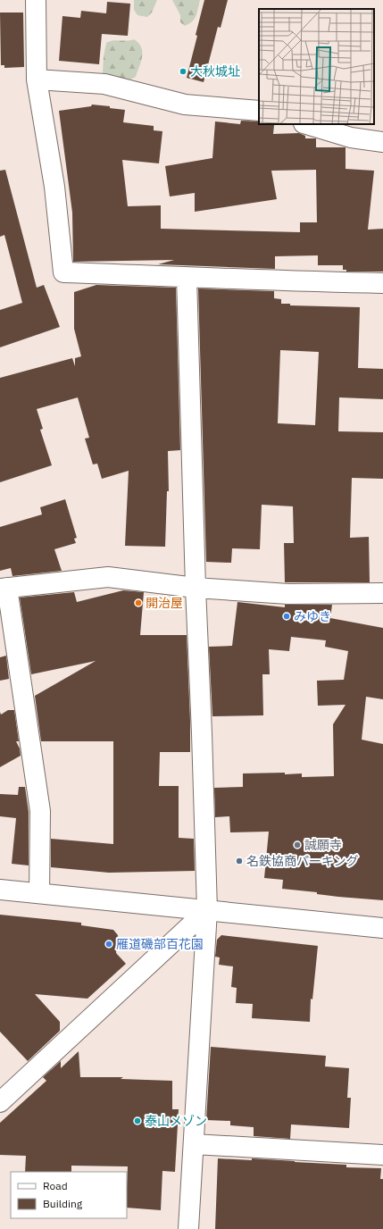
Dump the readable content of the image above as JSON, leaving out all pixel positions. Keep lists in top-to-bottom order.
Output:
{
  "places": [
    "大秋城址",
    "開治屋",
    "みゆき",
    "誠願寺",
    "名鉄協商パーキング",
    "雁道磯部百花園",
    "泰山メゾン"
  ],
  "legend": ["Road", "Building"]
}
